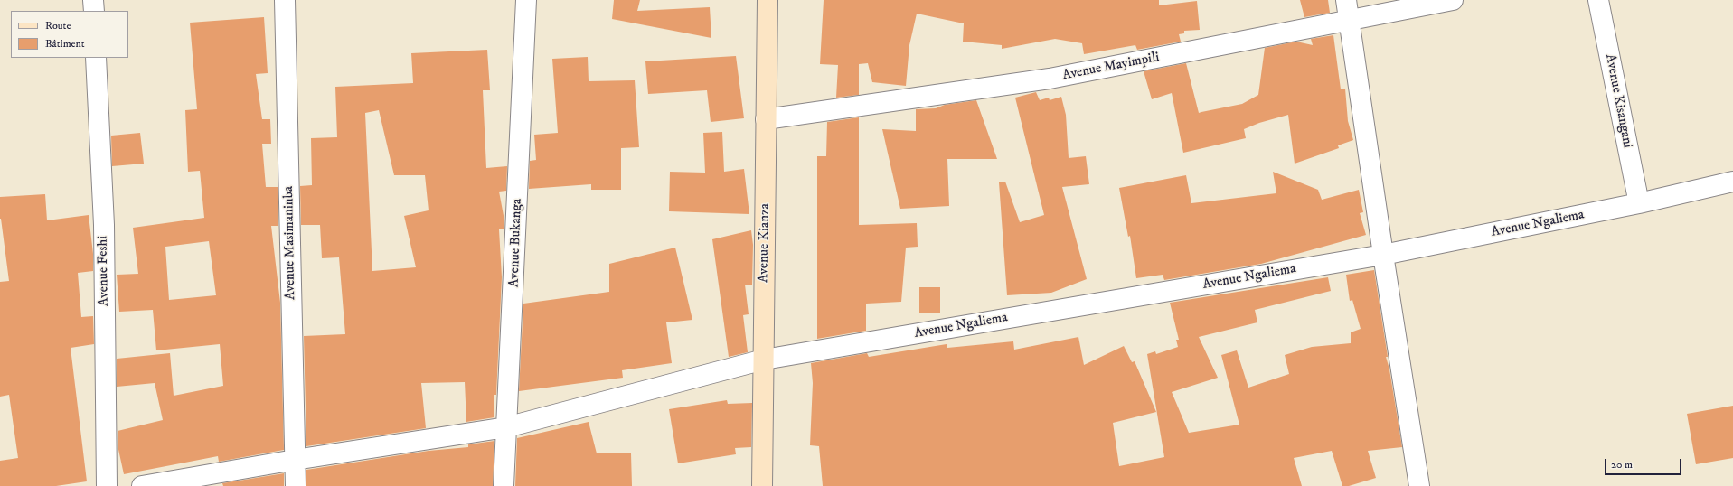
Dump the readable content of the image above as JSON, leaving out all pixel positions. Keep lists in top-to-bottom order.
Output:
{
  "streets": {
    "street": [
      "Avenue Mayimpili",
      "Avenue Kisangani",
      "Avenue Ngaliema",
      "Avenue Masimaninba",
      "Avenue Bukanga",
      "Avenue Kianza",
      "Avenue Feshi"
    ]
  },
  "crossings": [
    ["Avenue Mayimpili", "Avenue Kianza"],
    ["Avenue Kisangani", "Avenue Ngaliema"],
    ["Avenue Ngaliema", "Avenue Masimaninba"],
    ["Avenue Ngaliema", "Avenue Bukanga"],
    ["Avenue Ngaliema", "Avenue Kianza"]
  ],
  "legend": ["Route", "Bâtiment"],
  "scale_bar": "20 m"
}
